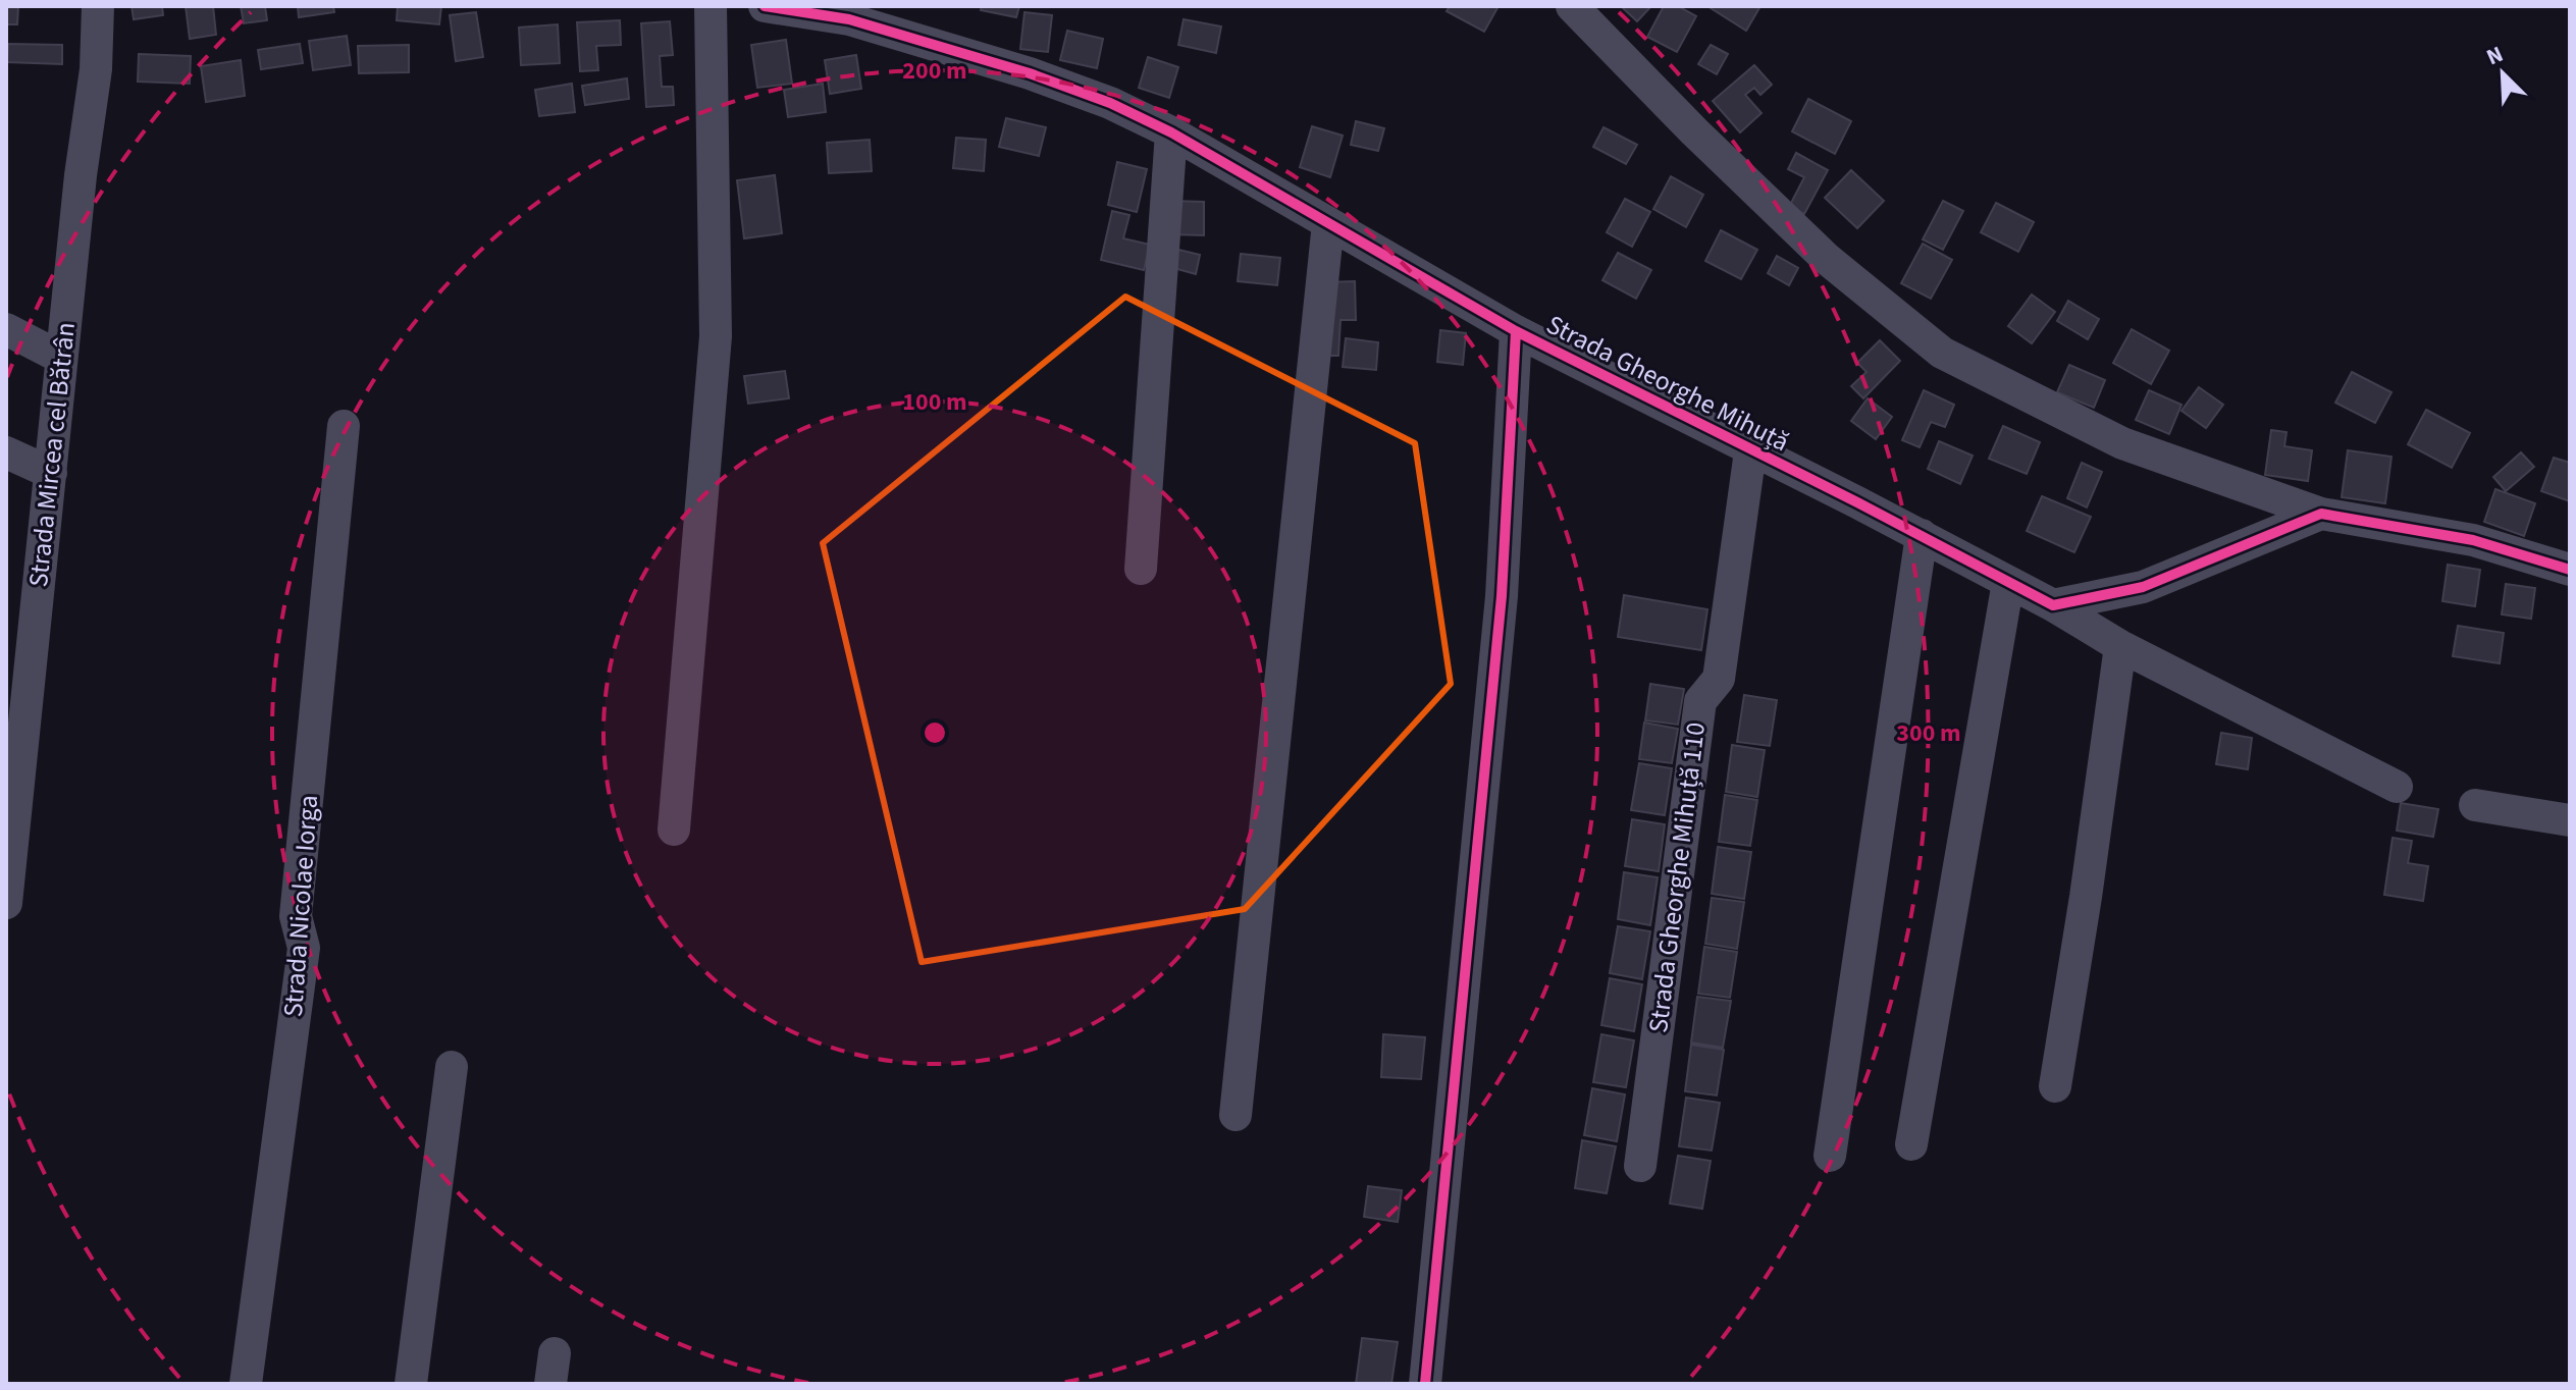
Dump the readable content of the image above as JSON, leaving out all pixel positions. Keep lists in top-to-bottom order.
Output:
{
  "streets": {
    "street": [
      "Strada Gheorghe Mihuță",
      "Strada Mircea cel Bătrân",
      "Strada Gheorghe Mihuță 110",
      "Strada Nicolae Iorga"
    ]
  },
  "crossings": [
    ["Strada Gheorghe Mihuță", "Strada Gheorghe Mihuță 110"]
  ],
  "north": "top left",
  "rings": ["200 m", "100 m", "300 m"]
}
